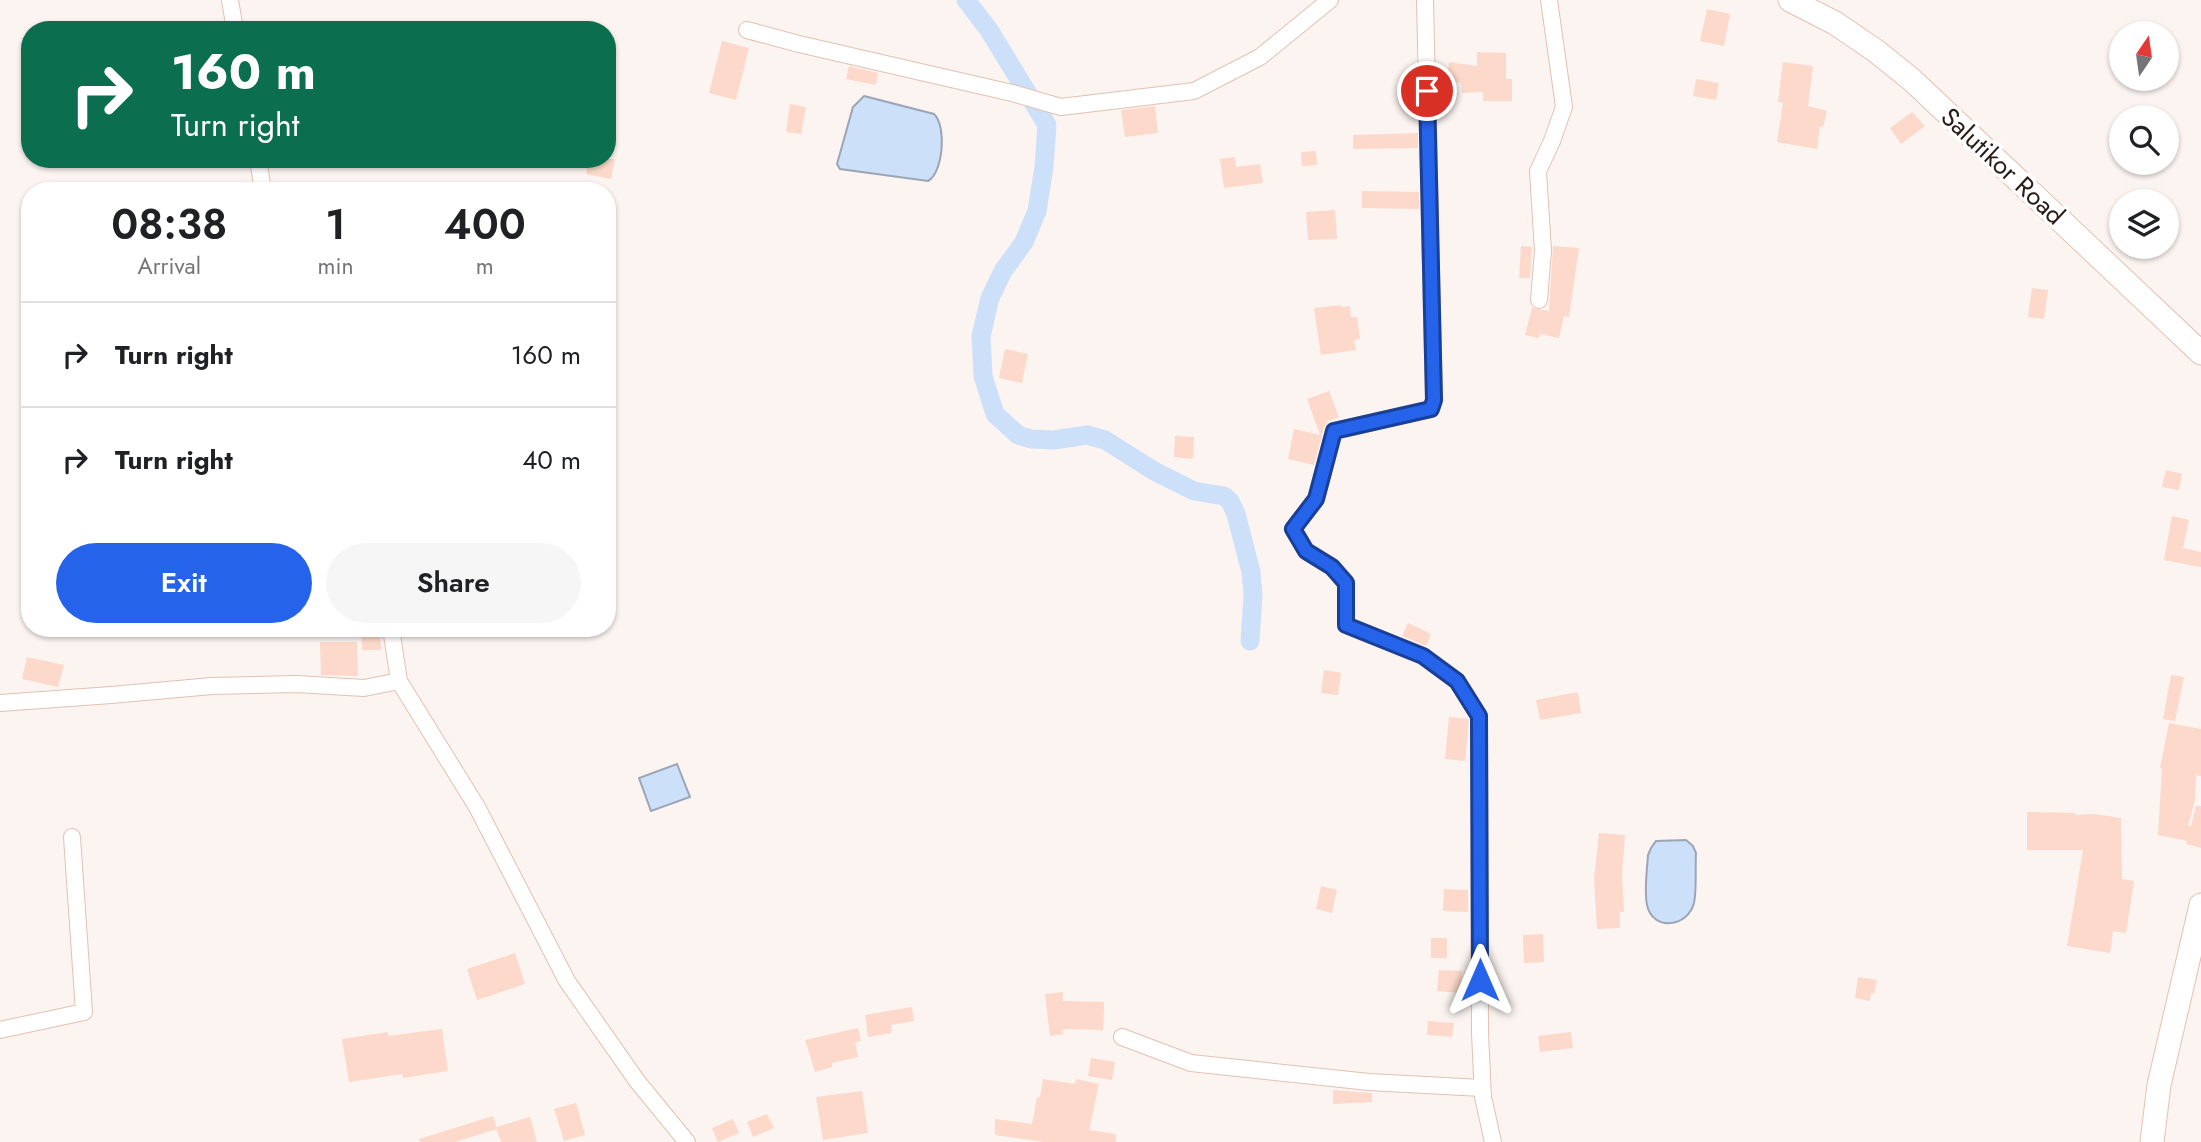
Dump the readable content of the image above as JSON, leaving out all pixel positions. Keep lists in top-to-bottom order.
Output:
{
  "streets": {
    "main road": ["Salutikor Road"]
  },
  "north": "top",
  "page": {
    "turn": ["160 m", "Turn right"],
    "eta": [
      "08:38",
      "Arrival",
      "1",
      "min",
      "400",
      "m"
    ],
    "list": [
      {
        "name": "Turn right",
        "value": "160 m"
      },
      {
        "name": "Turn right",
        "value": "40 m"
      }
    ],
    "buttons": ["Exit", "Share"]
  }
}
